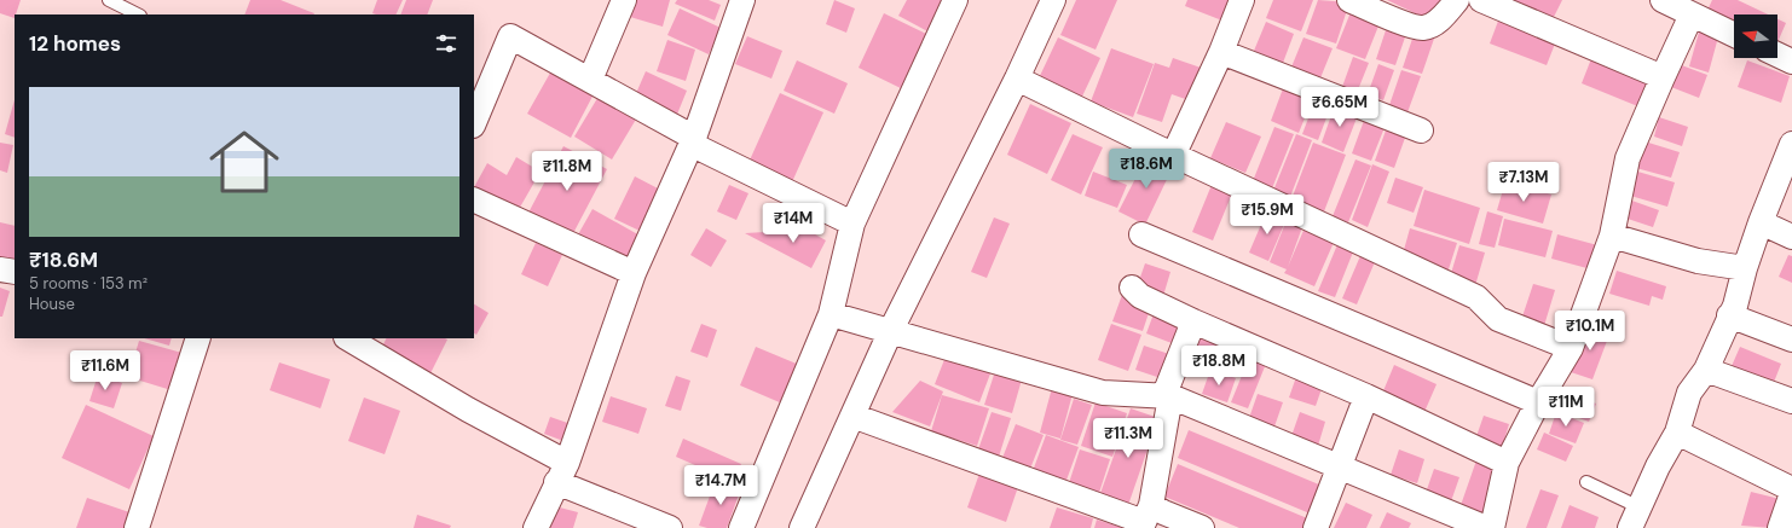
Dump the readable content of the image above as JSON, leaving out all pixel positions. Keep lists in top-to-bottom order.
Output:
{
  "north": "left",
  "page": {
    "heading": "12 homes",
    "list": [
      {
        "name": "₹18.6M",
        "note": "5 rooms · 153 m² · House"
      }
    ],
    "price": [
      "₹6.65M",
      "₹18.6M",
      "₹11.8M",
      "₹7.13M",
      "₹15.9M",
      "₹14M",
      "₹10.1M",
      "₹18.8M",
      "₹11.6M",
      "₹11M",
      "₹11.3M",
      "₹14.7M"
    ]
  }
}
